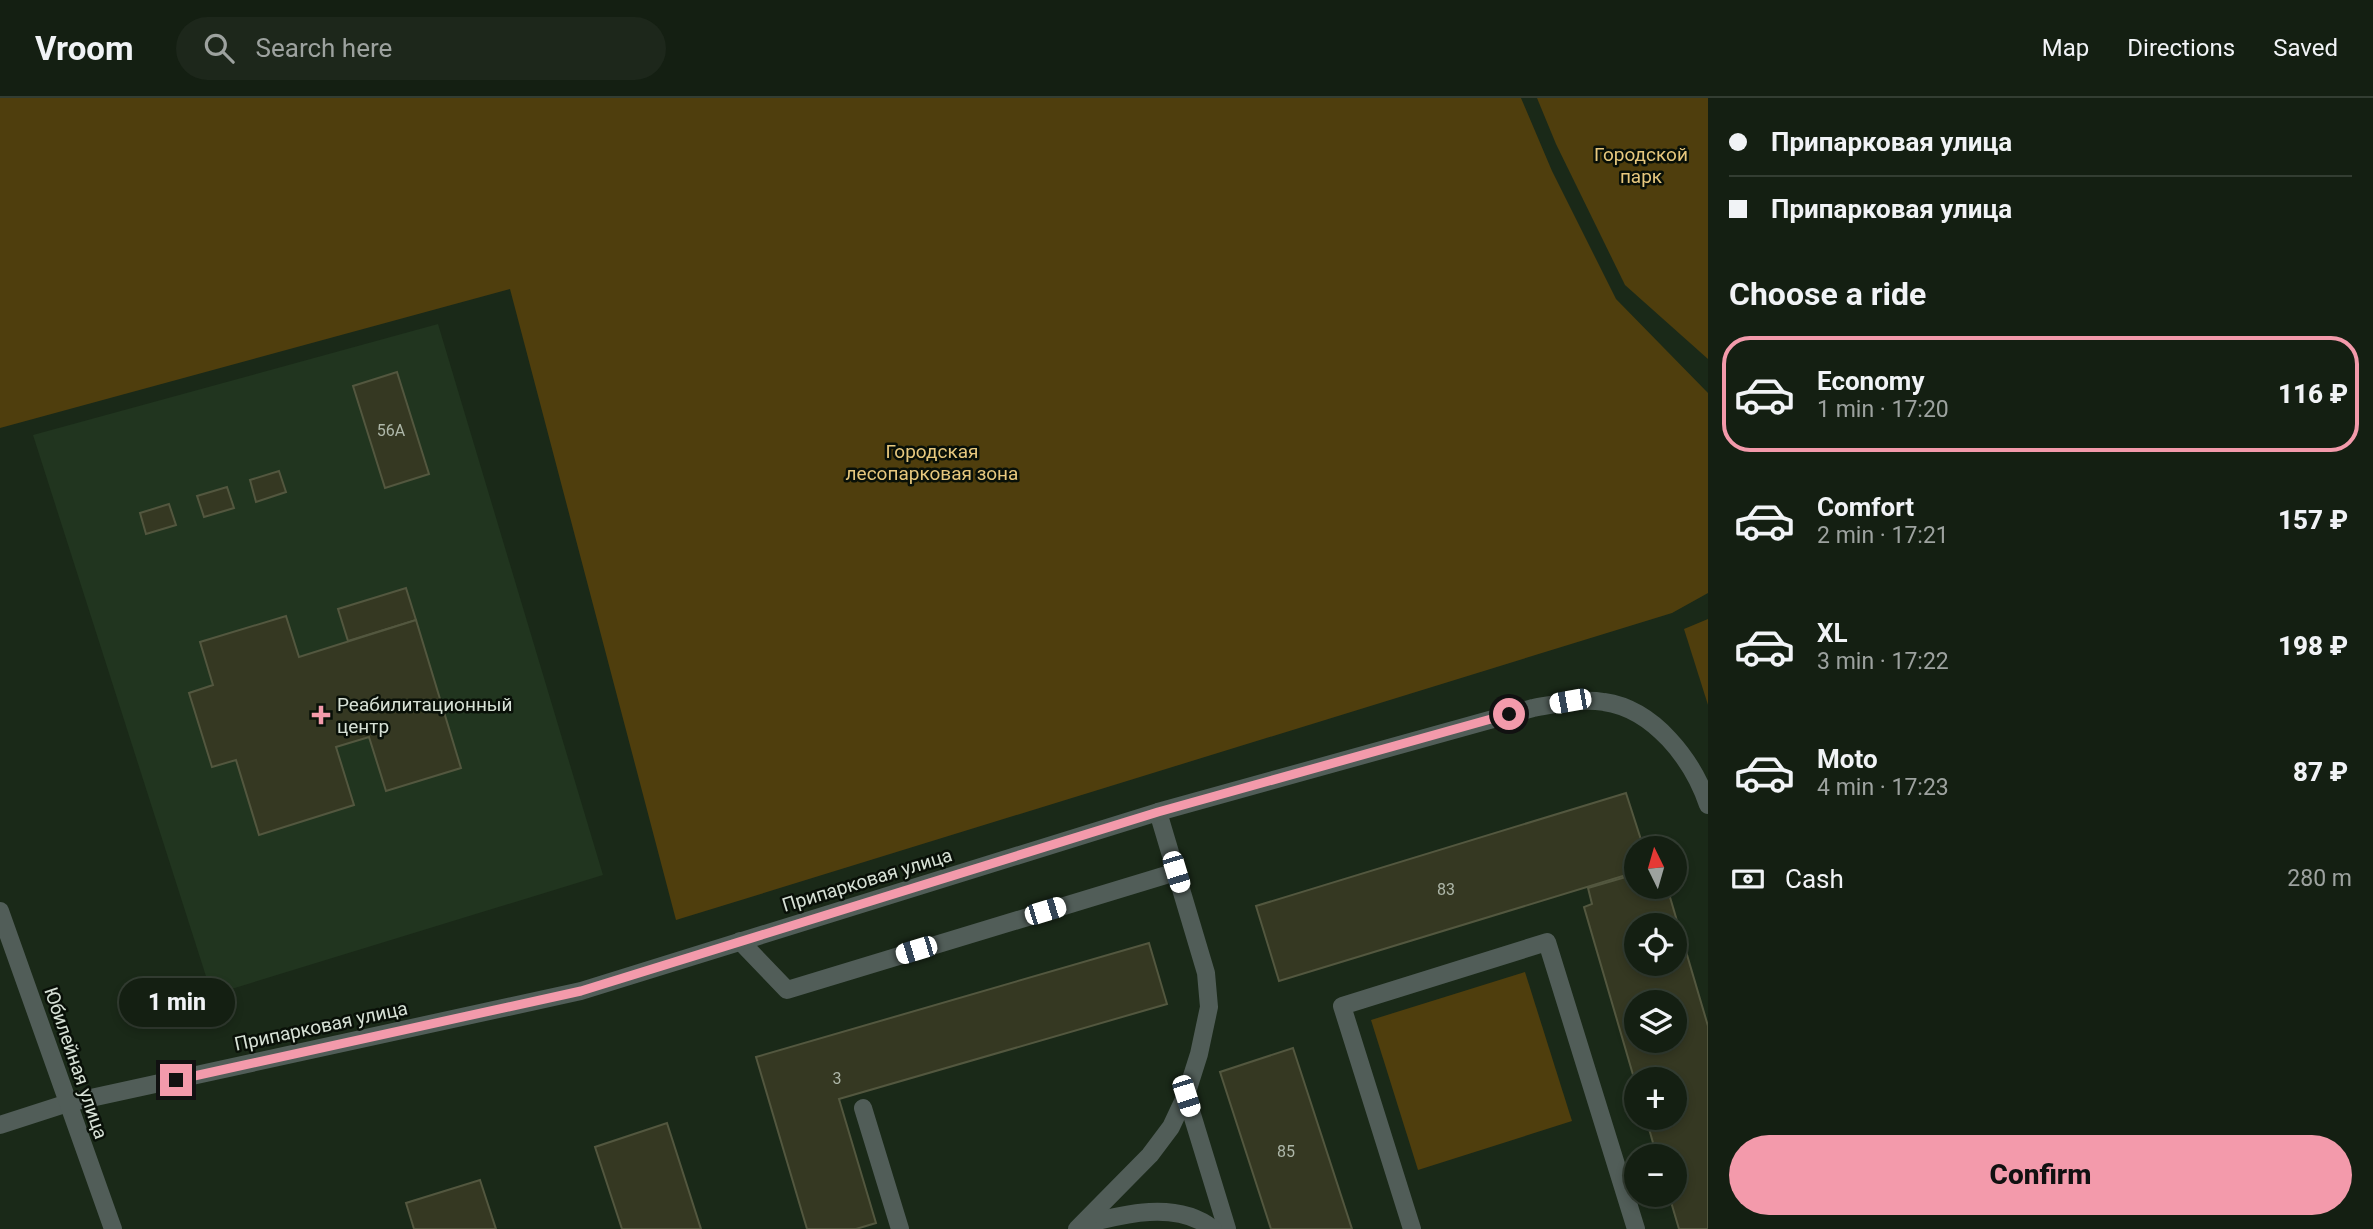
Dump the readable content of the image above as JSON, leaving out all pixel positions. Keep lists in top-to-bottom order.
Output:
{
  "streets": {
    "street": ["Припарковая улица", "Юбилейная улица"]
  },
  "crossings": [
    ["Припарковая улица", "Юбилейная улица"]
  ],
  "parks": ["Городской парк", "Городская лесопарковая зона"],
  "places": {
    "health": ["Реабилитационный центр"]
  },
  "house_numbers": [
    "56А",
    "83",
    "3",
    "85"
  ],
  "north": "top",
  "page": {
    "header": "Vroom",
    "search": "Search here",
    "nav": ["Map", "Directions", "Saved"],
    "banner": ["Припарковая улица", "Припарковая улица"],
    "heading": "Choose a ride",
    "list": [
      {
        "name": "Economy",
        "note": "1 min · 17:20",
        "value": "116 ₽"
      },
      {
        "name": "Comfort",
        "note": "2 min · 17:21",
        "value": "157 ₽"
      },
      {
        "name": "XL",
        "note": "3 min · 17:22",
        "value": "198 ₽"
      },
      {
        "name": "Moto",
        "note": "4 min · 17:23",
        "value": "87 ₽"
      }
    ],
    "map_buttons": ["+", "−"],
    "pay": ["Cash", "280 m"],
    "bubble": "1 min",
    "buttons": "Confirm"
  }
}
